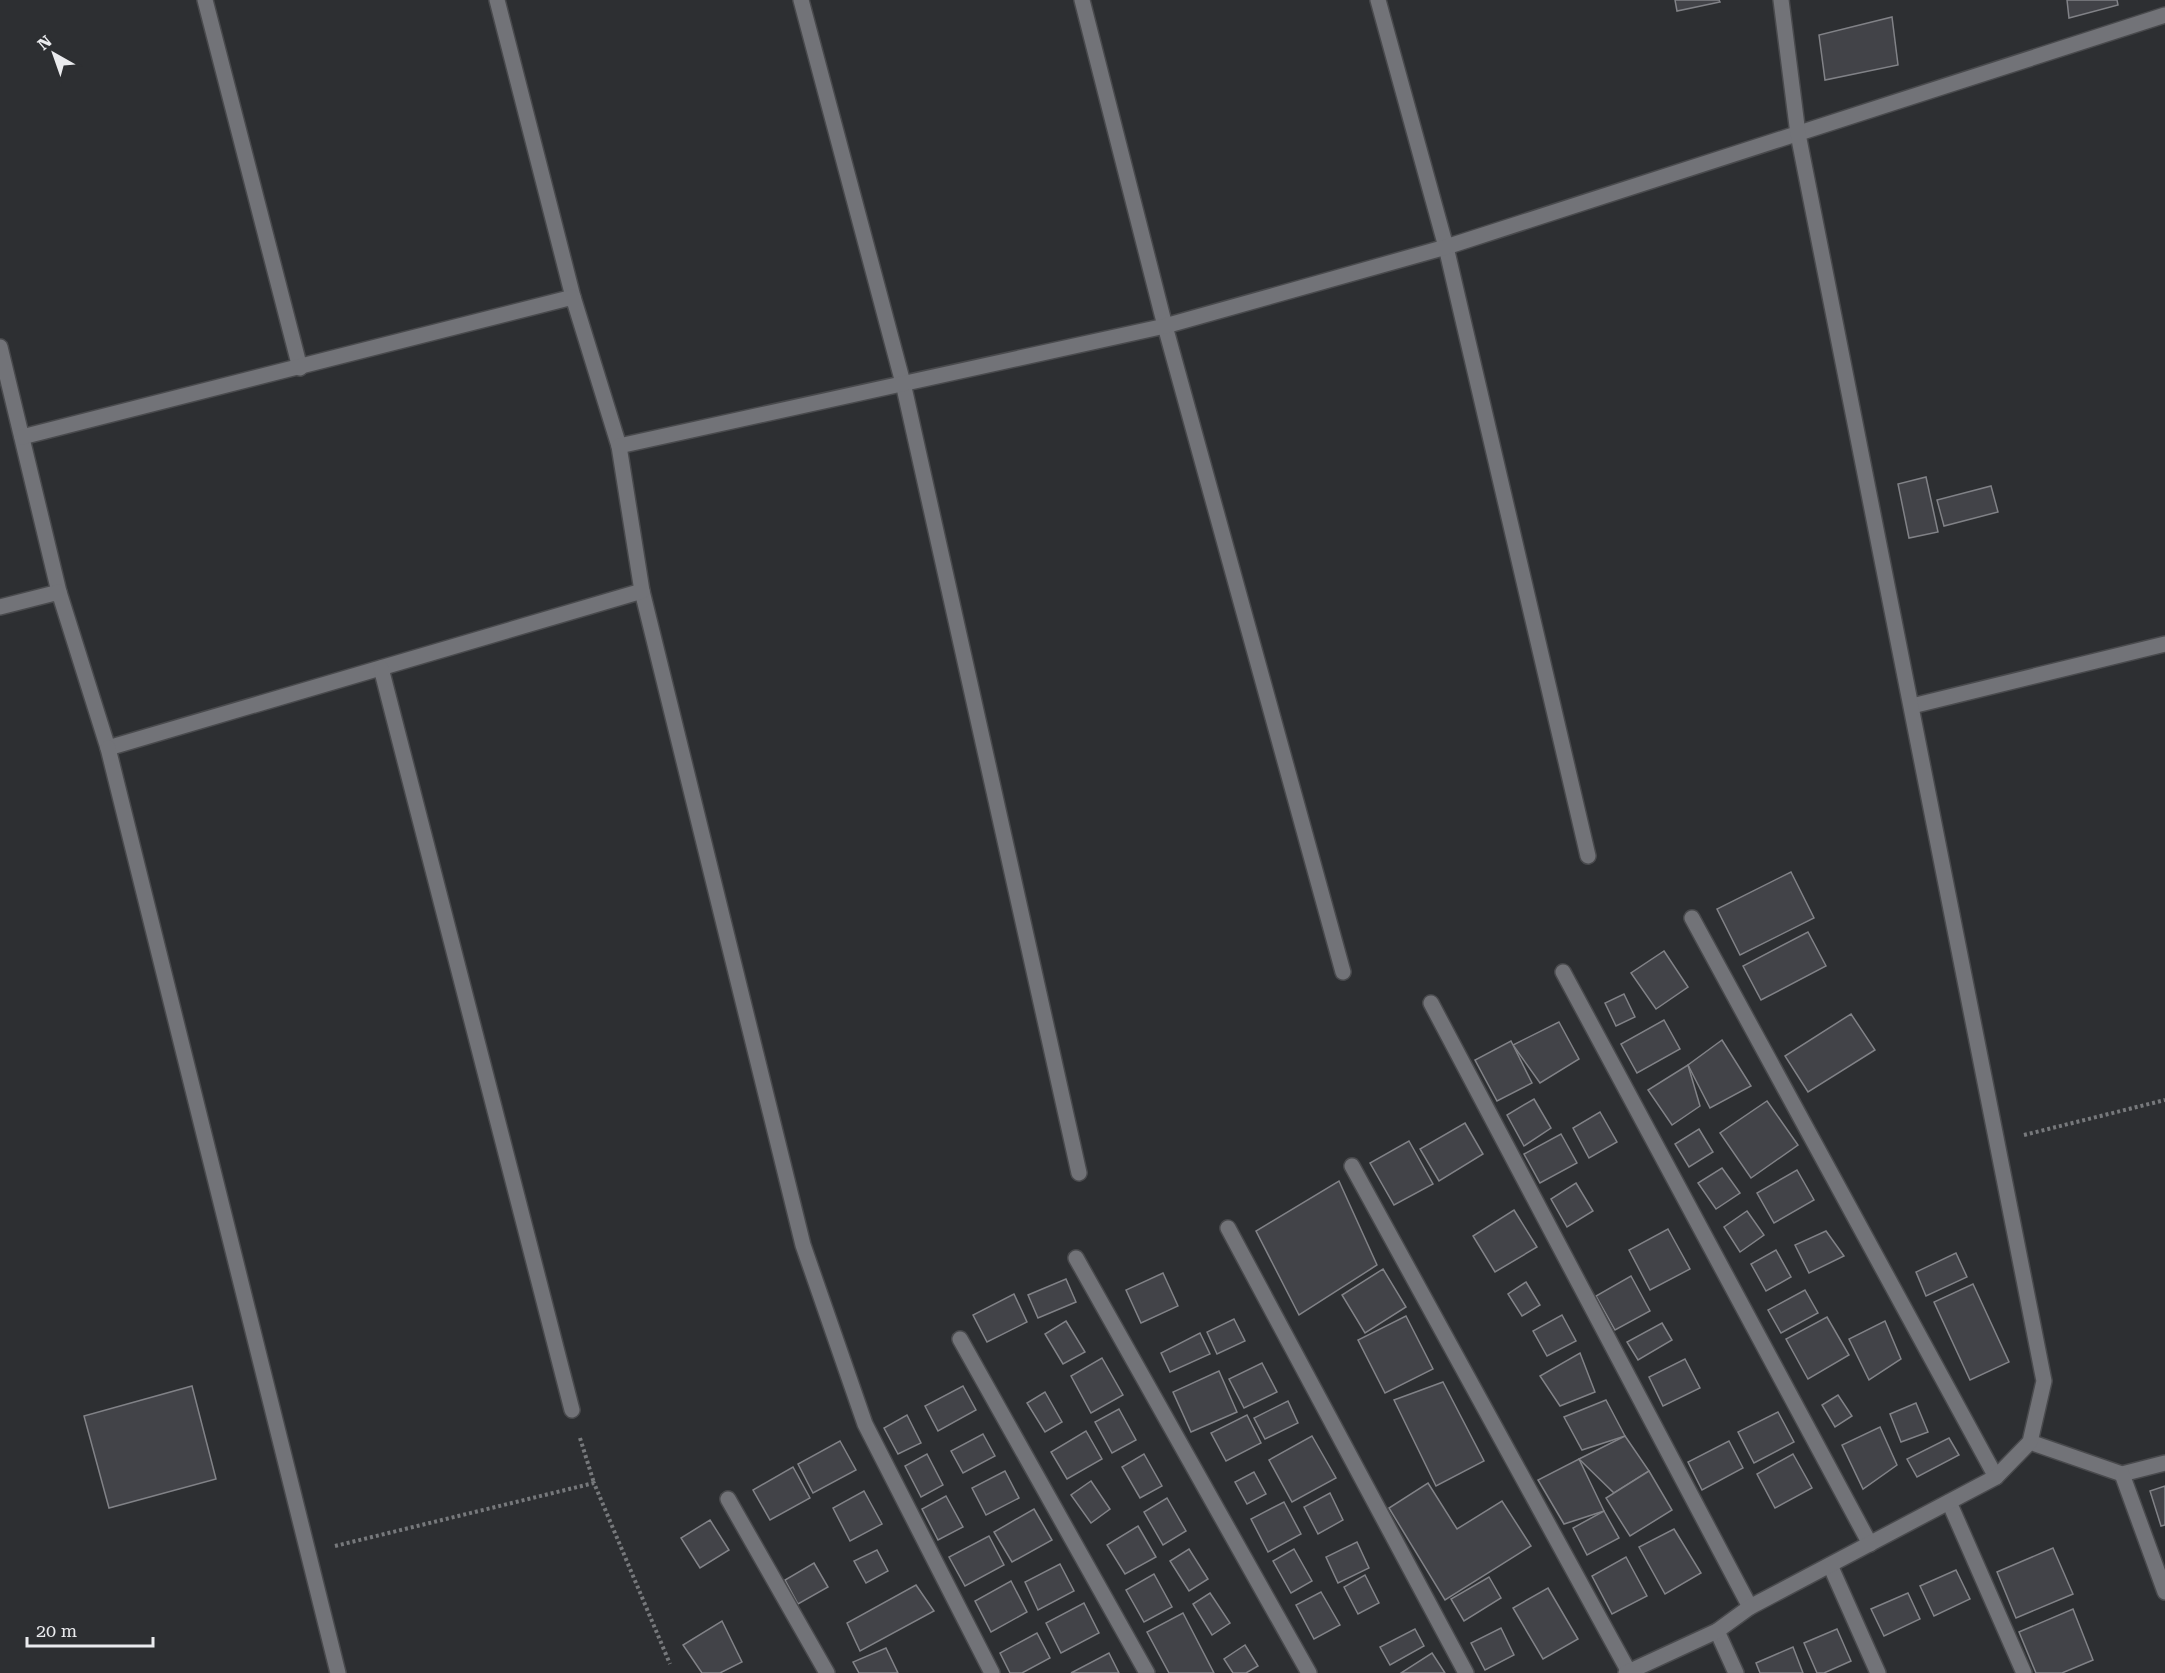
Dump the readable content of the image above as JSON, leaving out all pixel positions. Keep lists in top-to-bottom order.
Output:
{
  "scale_bar": "20 m",
  "north": "top left"
}
